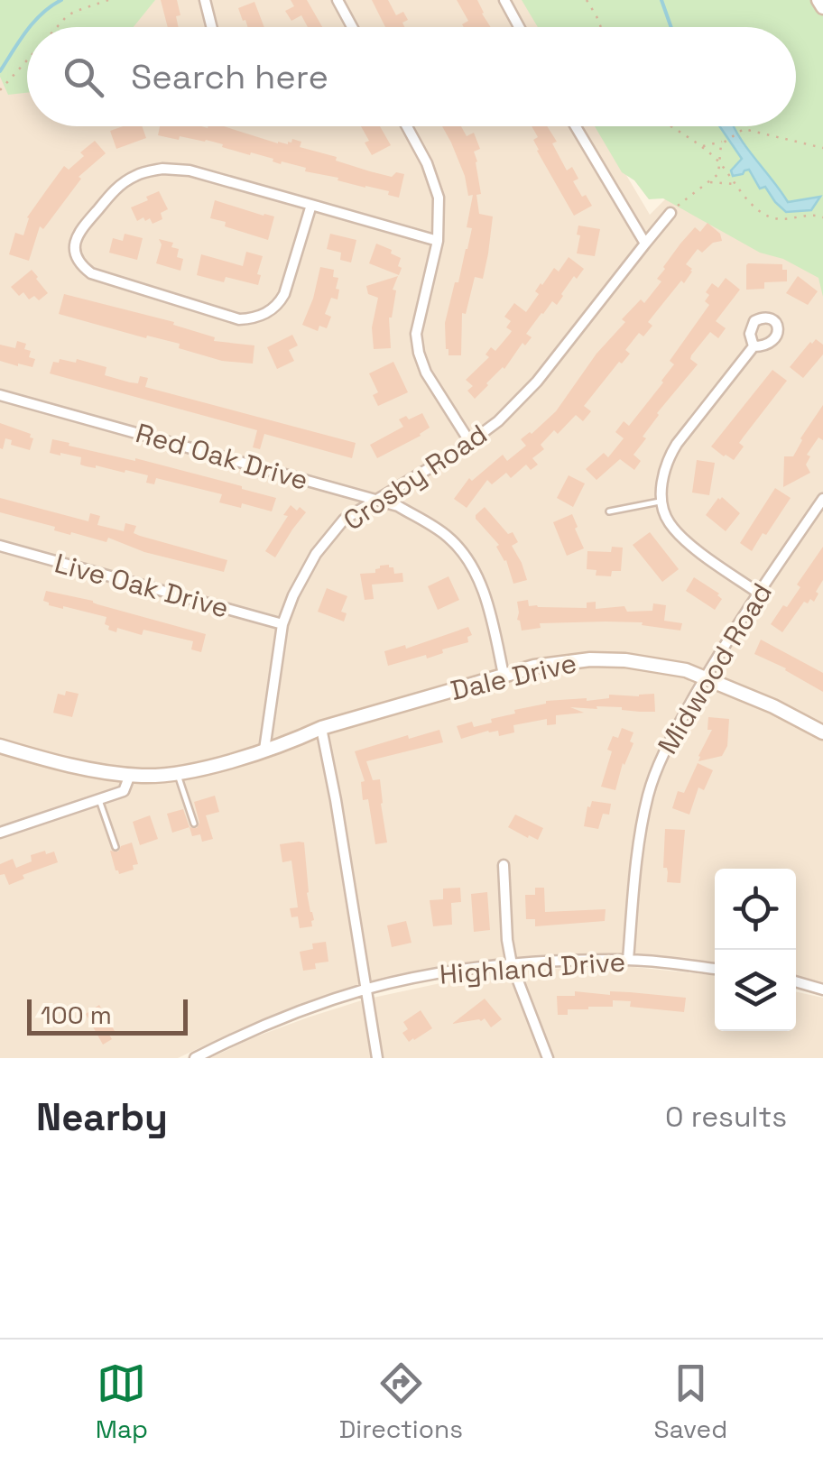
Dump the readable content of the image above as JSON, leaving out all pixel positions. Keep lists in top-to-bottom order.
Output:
{
  "streets": {
    "street": [
      "Red Oak Drive",
      "Crosby Road",
      "Live Oak Drive",
      "Midwood Road",
      "Dale Drive",
      "Highland Drive"
    ]
  },
  "crossings": [
    ["Red Oak Drive", "Crosby Road"],
    ["Red Oak Drive", "Dale Drive"],
    ["Crosby Road", "Live Oak Drive"],
    ["Crosby Road", "Dale Drive"],
    ["Midwood Road", "Dale Drive"],
    ["Midwood Road", "Highland Drive"]
  ],
  "scale_bar": "100 m",
  "page": {
    "search": "Search here",
    "scale": "100 m",
    "heading": ["Nearby", "0 results"],
    "nav": ["Map", "Directions", "Saved"]
  }
}
